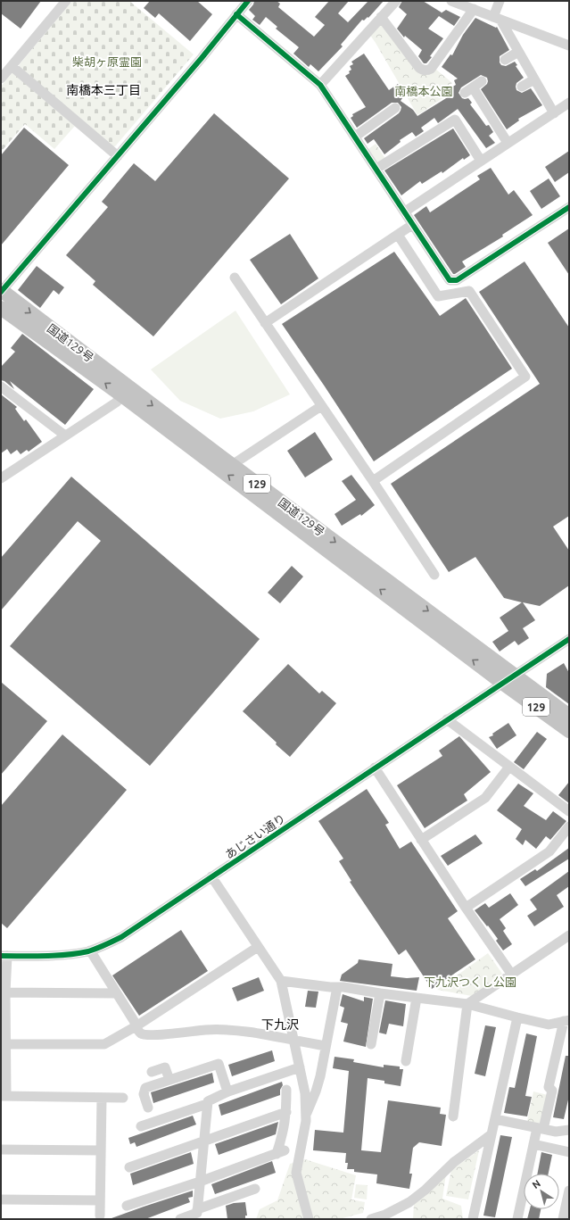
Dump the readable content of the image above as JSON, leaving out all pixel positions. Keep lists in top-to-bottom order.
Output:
{
  "streets": {
    "highway": ["国道129号", "129"],
    "street": ["あじさい通り"]
  },
  "crossings": [
    ["国道129号", "あじさい通り"]
  ],
  "districts": ["南橋本三丁目", "下九沢"],
  "parks": ["柴胡ヶ原霊園", "南橋本公園", "下九沢つくし公園"],
  "north": "top left"
}
